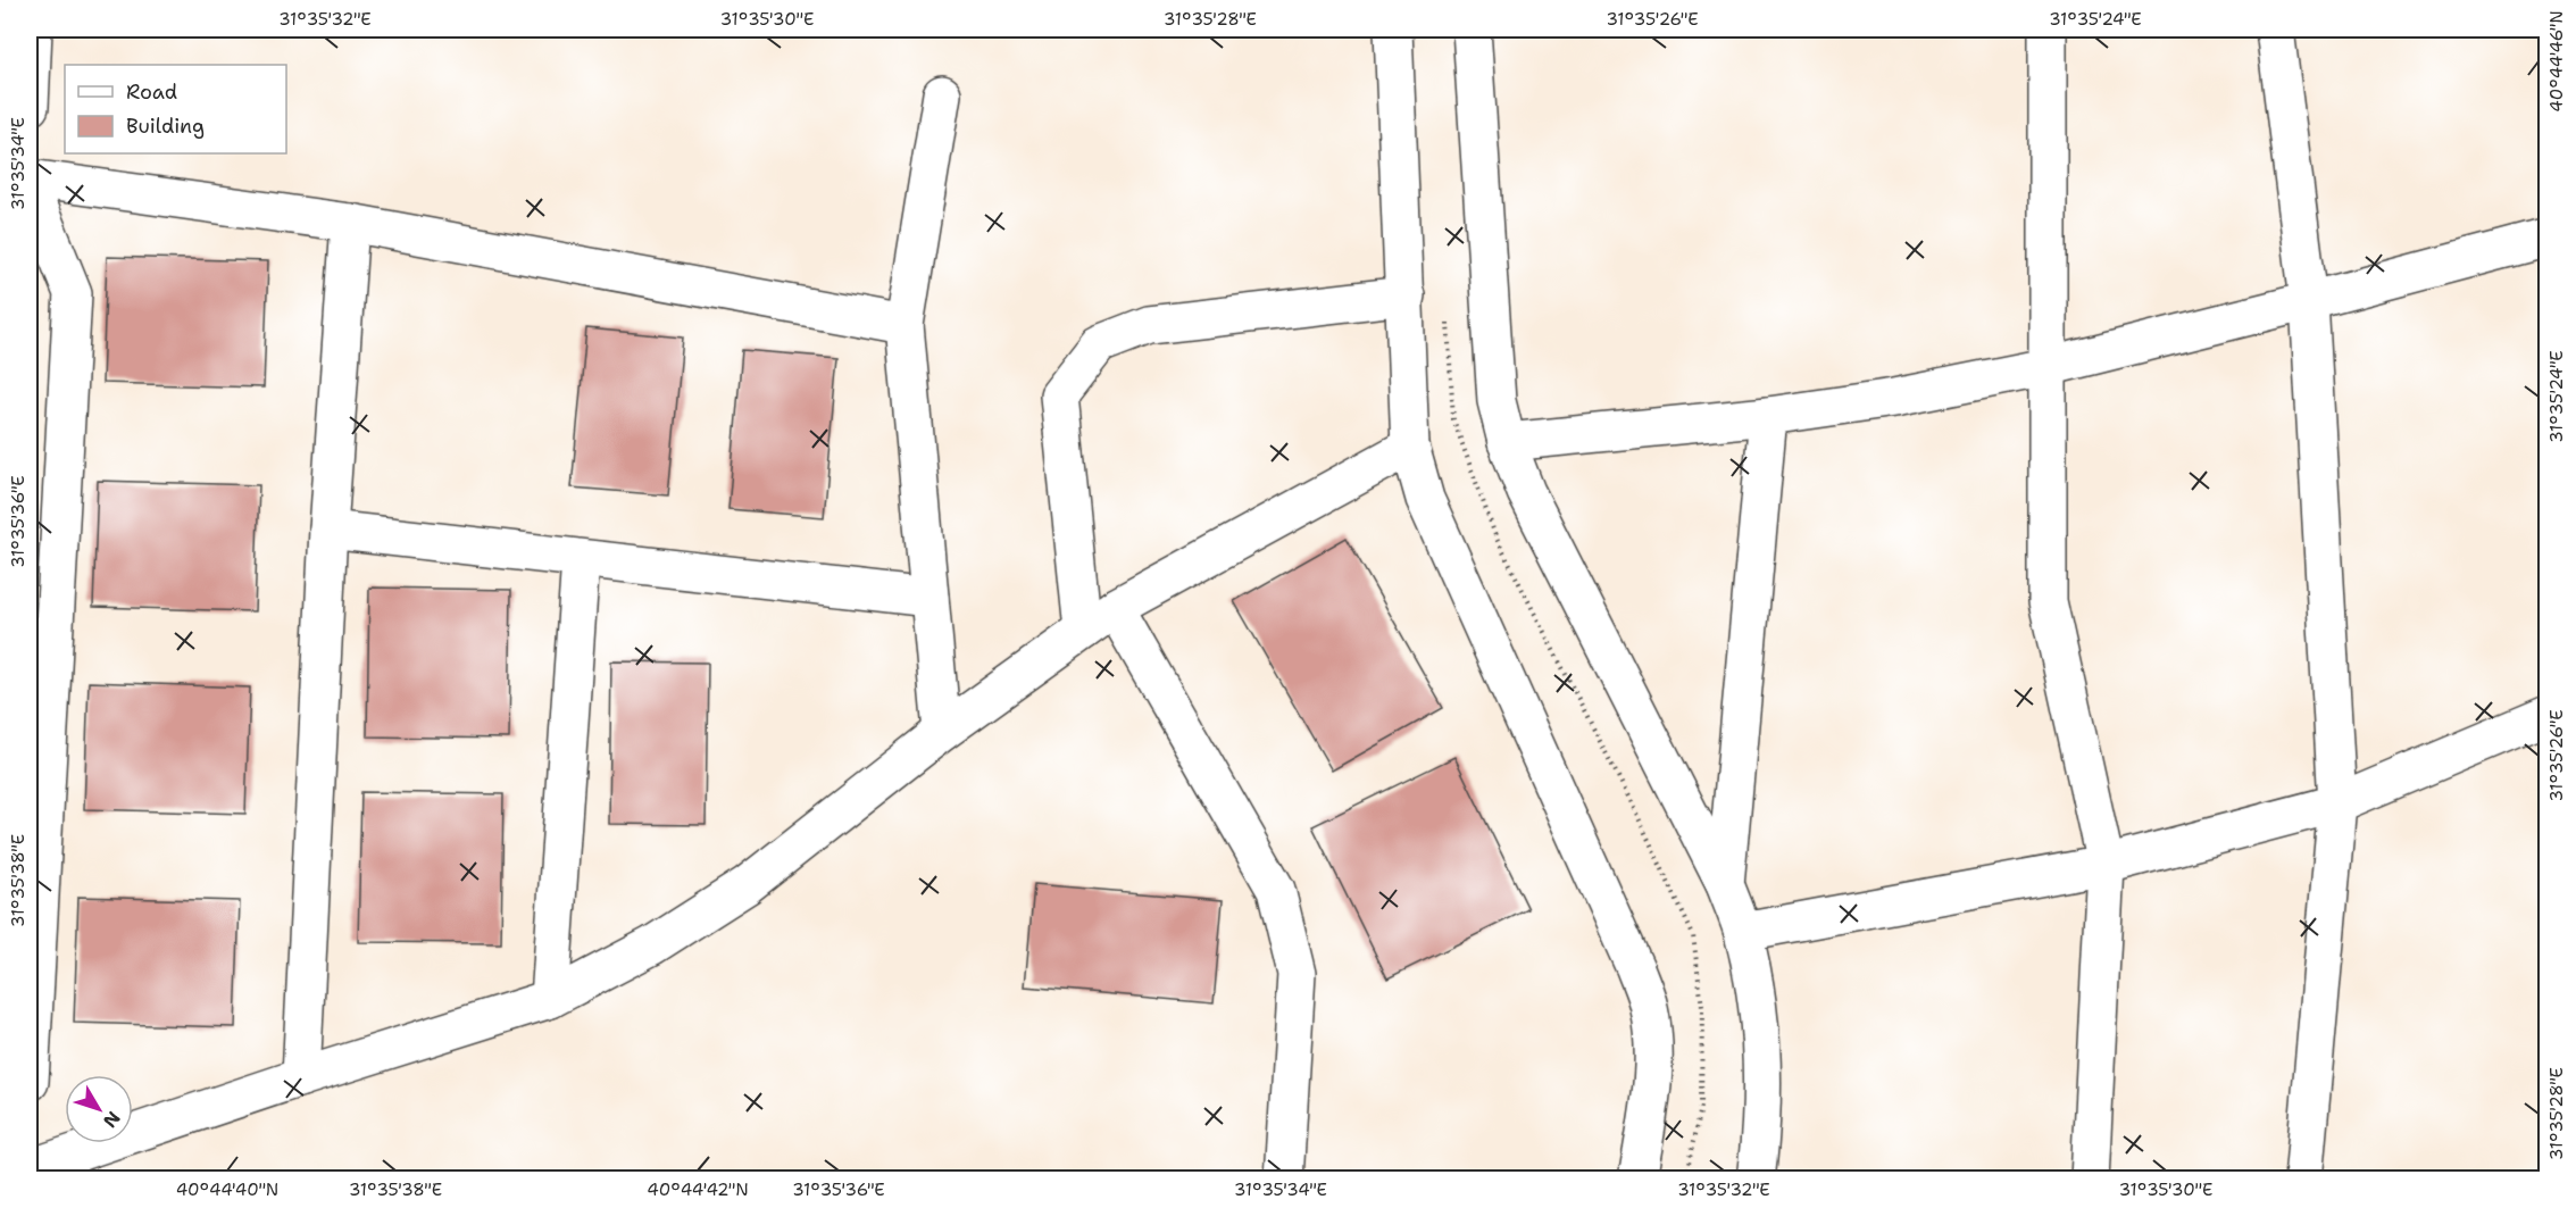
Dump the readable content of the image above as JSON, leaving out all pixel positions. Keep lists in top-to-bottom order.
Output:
{
  "legend": ["Road", "Building"],
  "north": "bottom right",
  "coordinates": [
    "31°35'32\"E",
    "31°35'30\"E",
    "31°35'28\"E",
    "31°35'26\"E",
    "31°35'24\"E",
    "40°44'46\"N",
    "31°35'34\"E",
    "31°35'36\"E",
    "31°35'38\"E",
    "40°44'40\"N",
    "40°44'42\"N"
  ]
}
